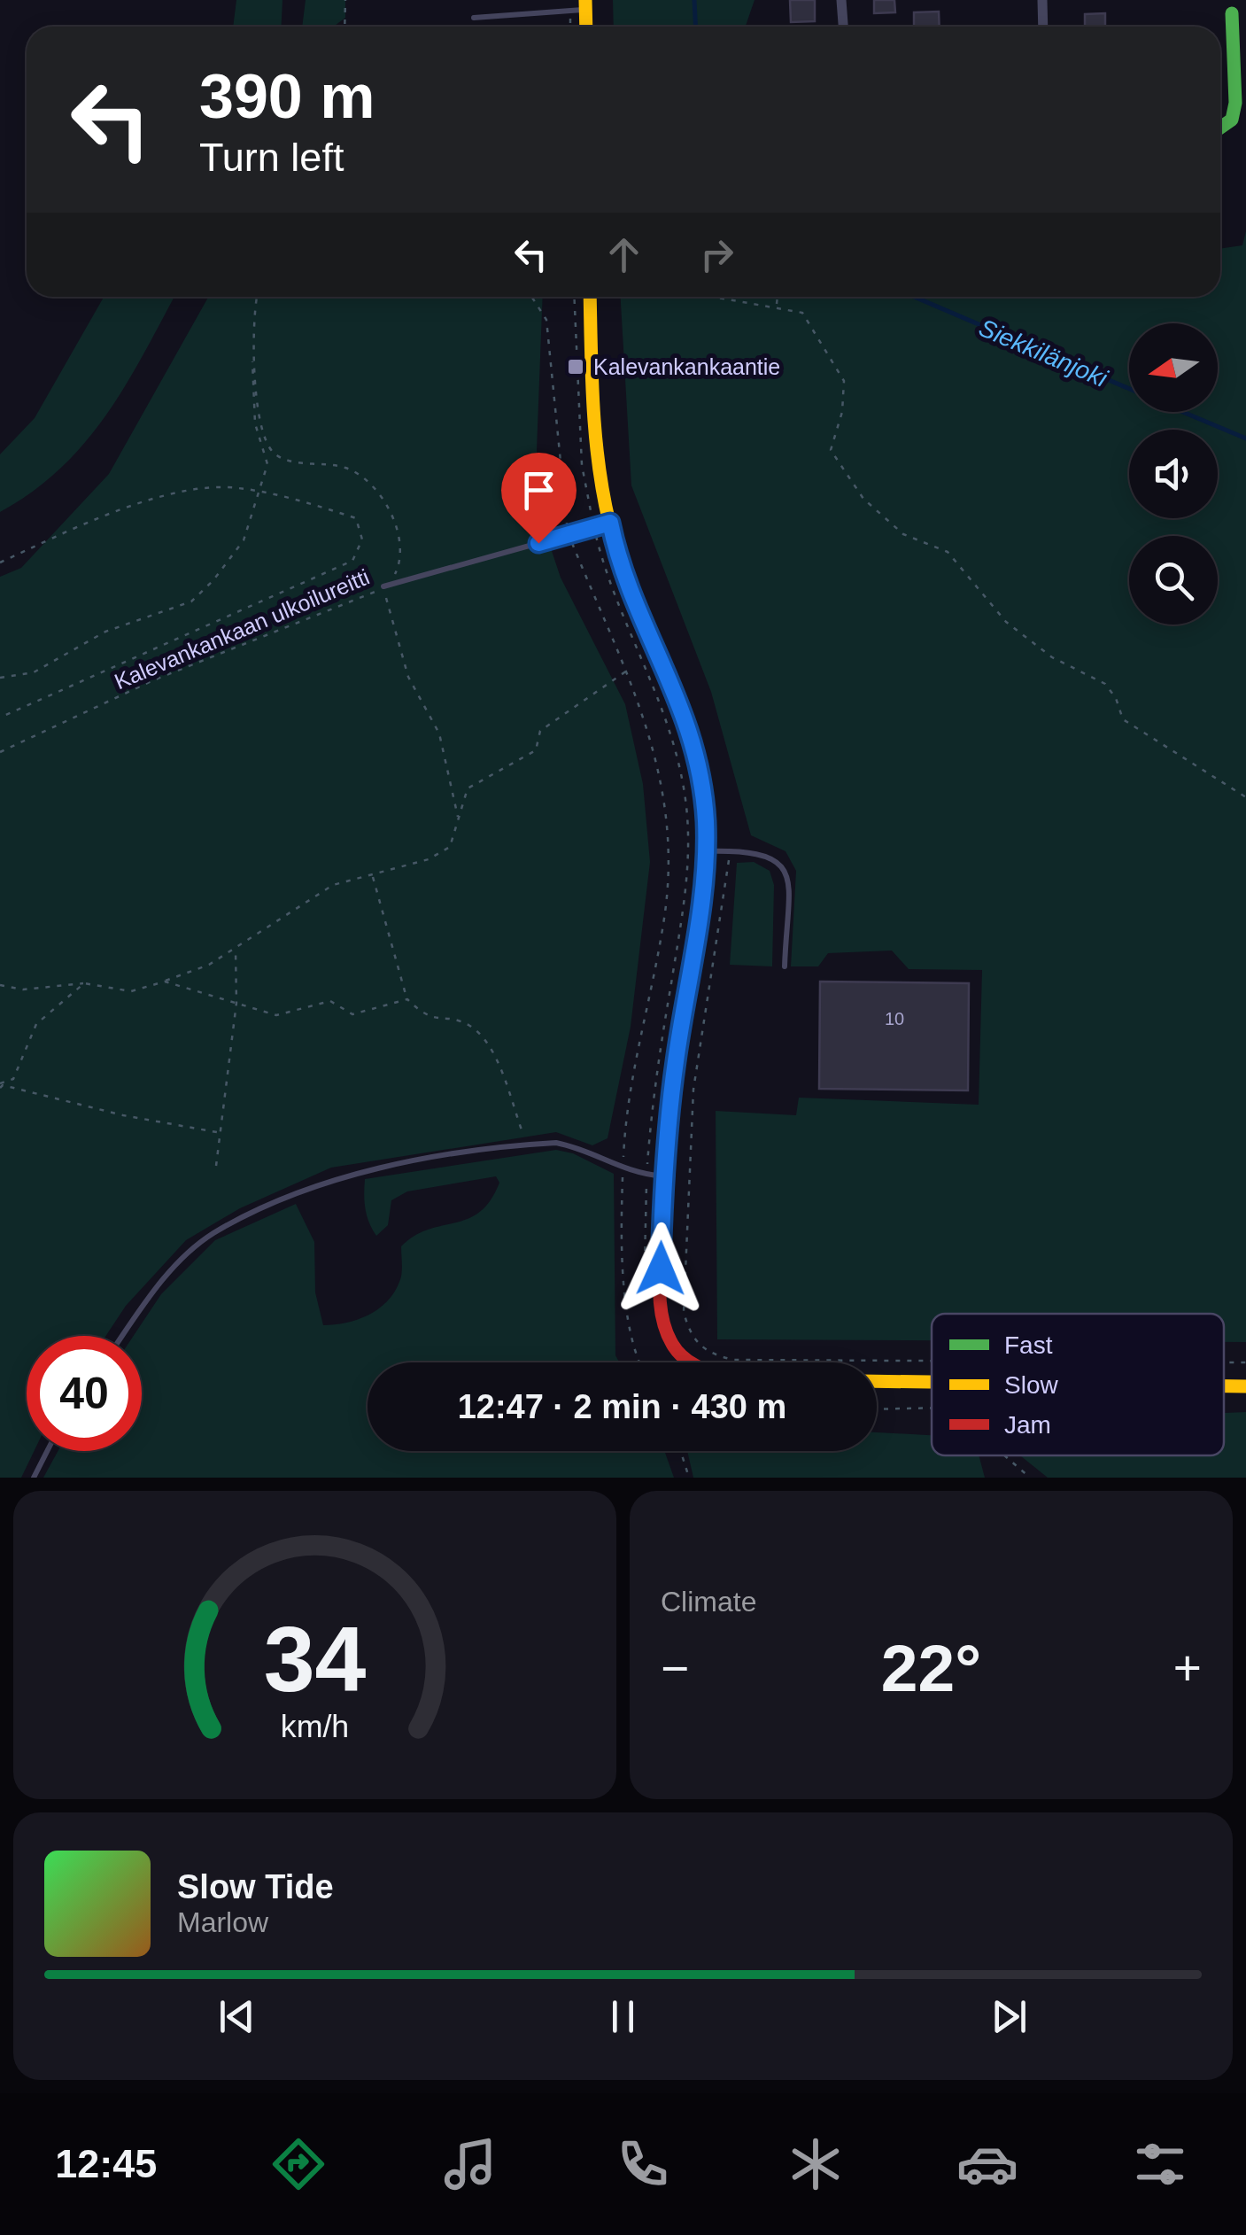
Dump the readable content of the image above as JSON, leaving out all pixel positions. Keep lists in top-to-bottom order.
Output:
{
  "streets": {
    "path": ["Kalevankankaan ulkoilureitti"]
  },
  "water": ["Siekkilänjoki"],
  "places": {
    "transit": ["Kalevankankaantie"]
  },
  "house_numbers": ["10"],
  "legend": ["Fast", "Slow", "Jam"],
  "north": "left",
  "page": {
    "turn": ["390 m", "Turn left"],
    "limit": "40",
    "trip": "12:47 · 2 min · 430 m",
    "tile": "Climate",
    "heat": ["−", "22°", "+"],
    "song": ["Slow Tide", "Marlow"],
    "tabs": "12:45",
    "gauge": ["34", "km/h"]
  }
}
